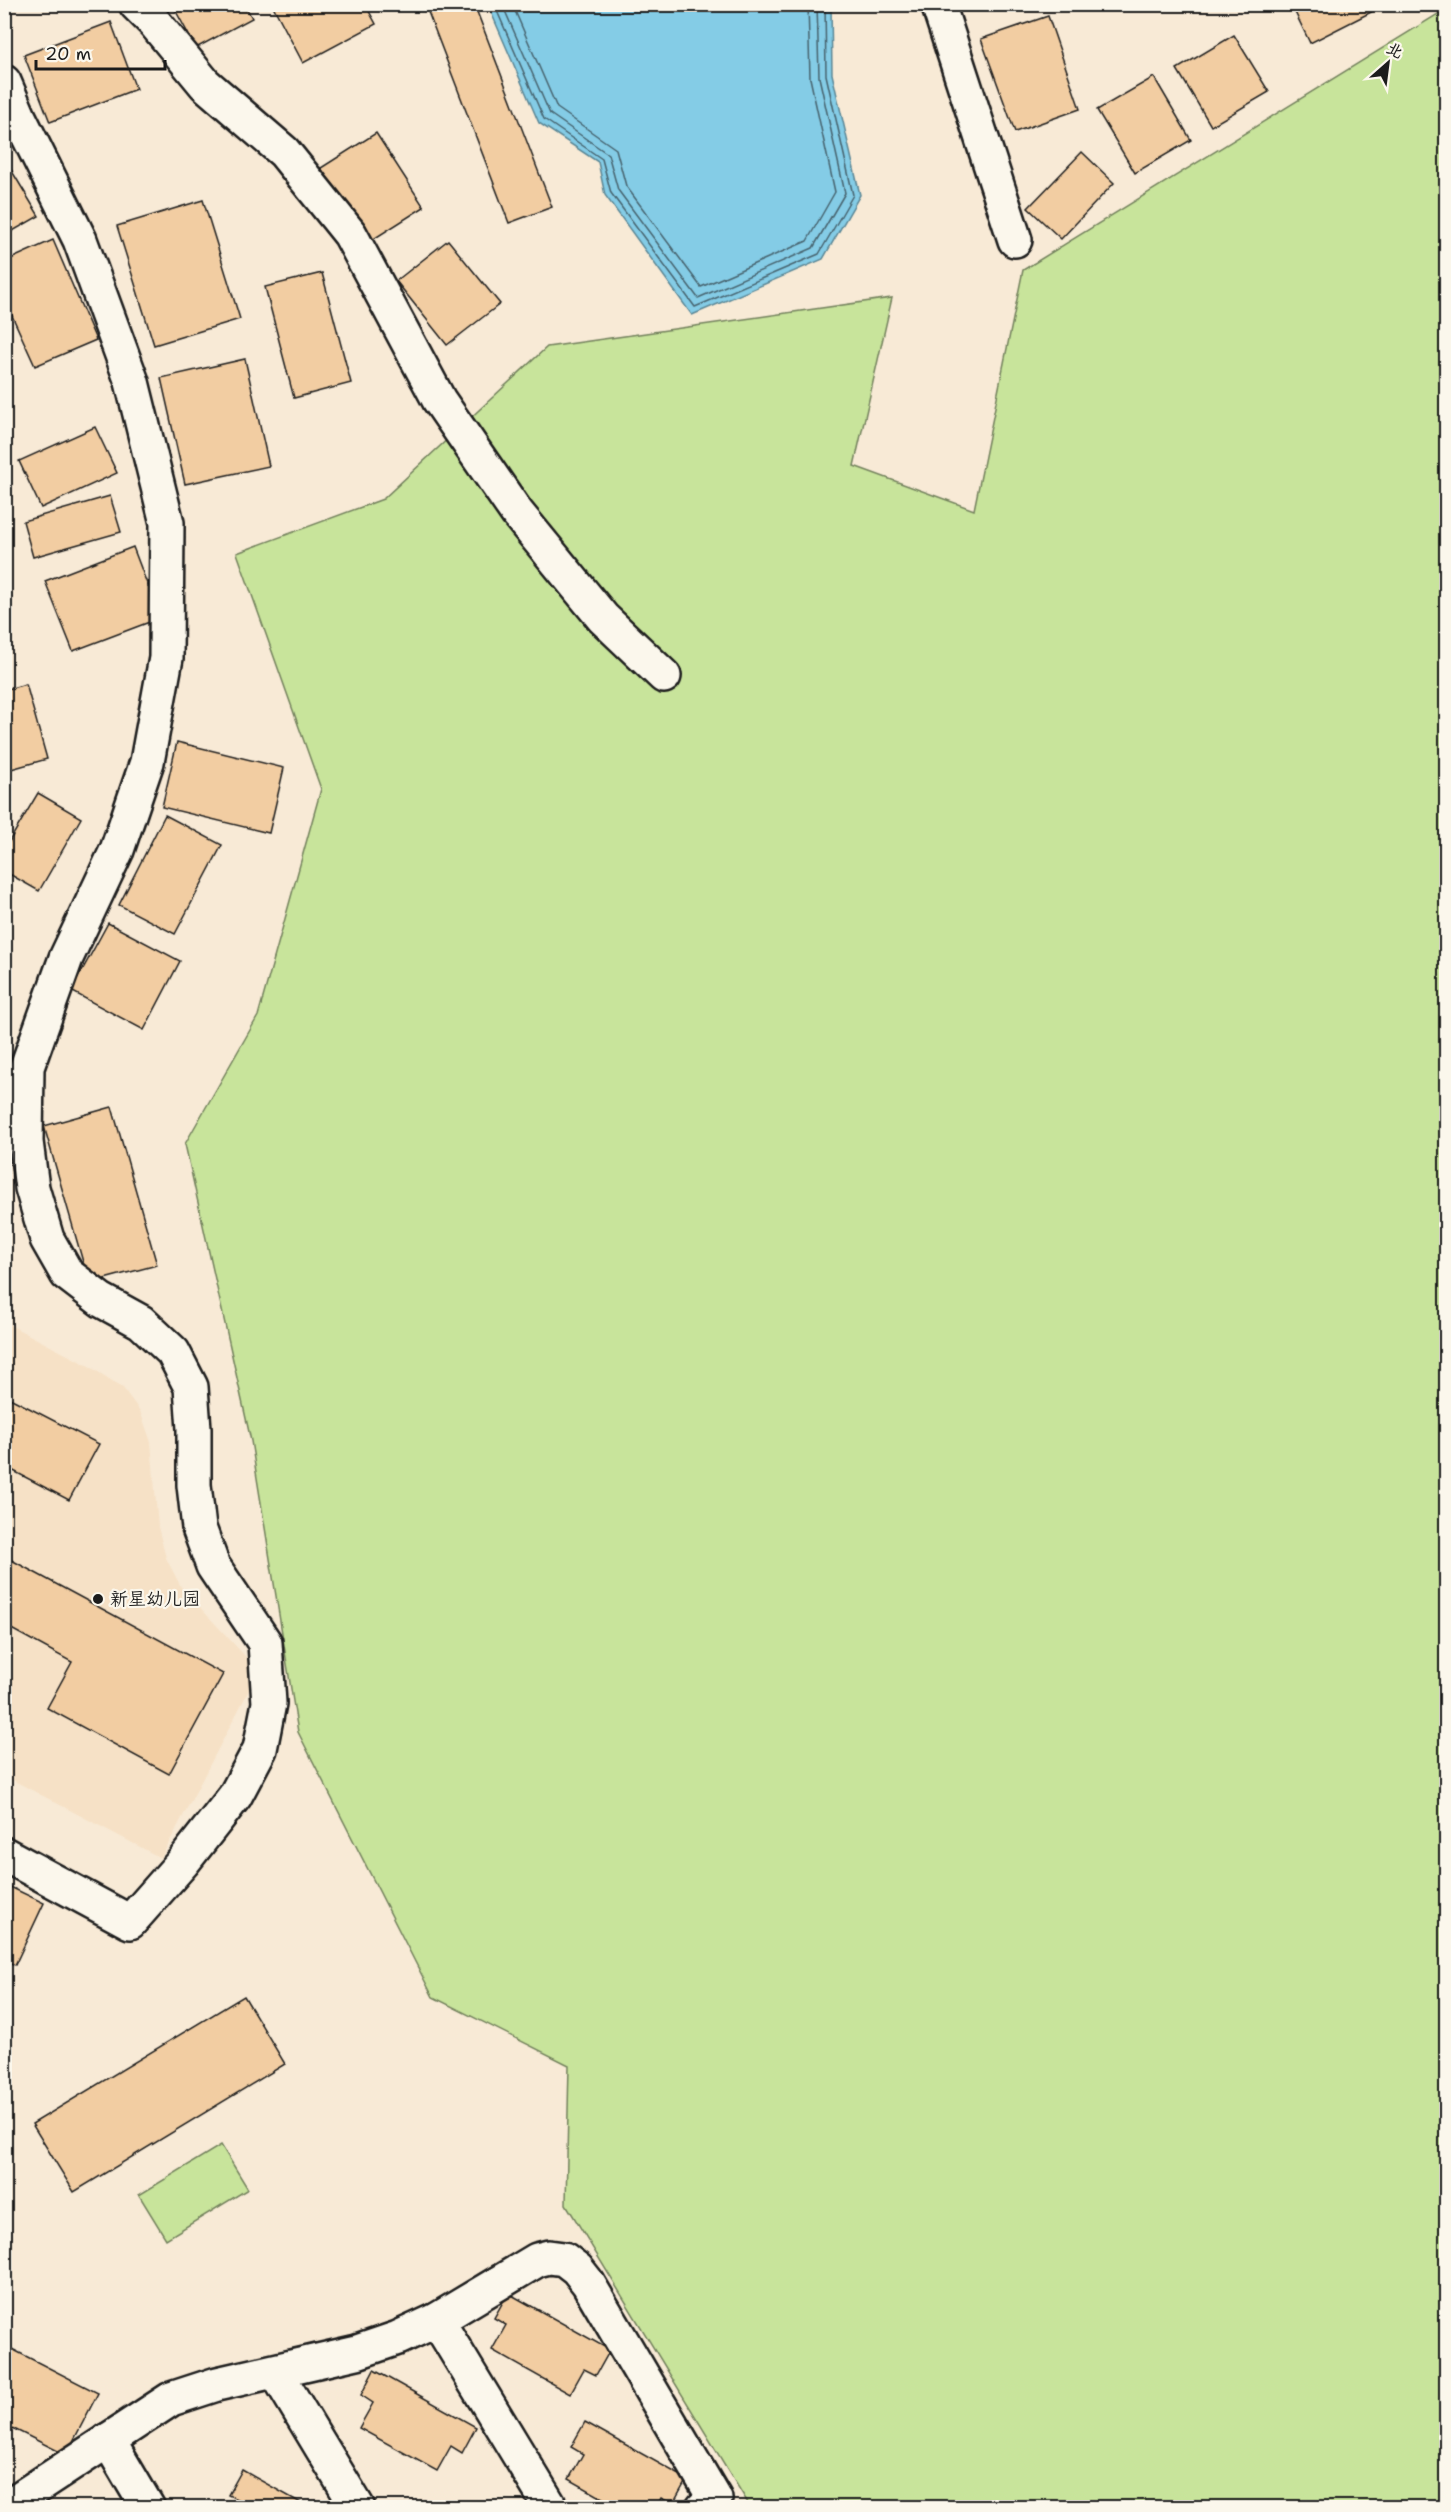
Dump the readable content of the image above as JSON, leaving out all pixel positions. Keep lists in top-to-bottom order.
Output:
{
  "places": ["新星幼儿园"],
  "scale_bar": "20 m",
  "north": "top right"
}
